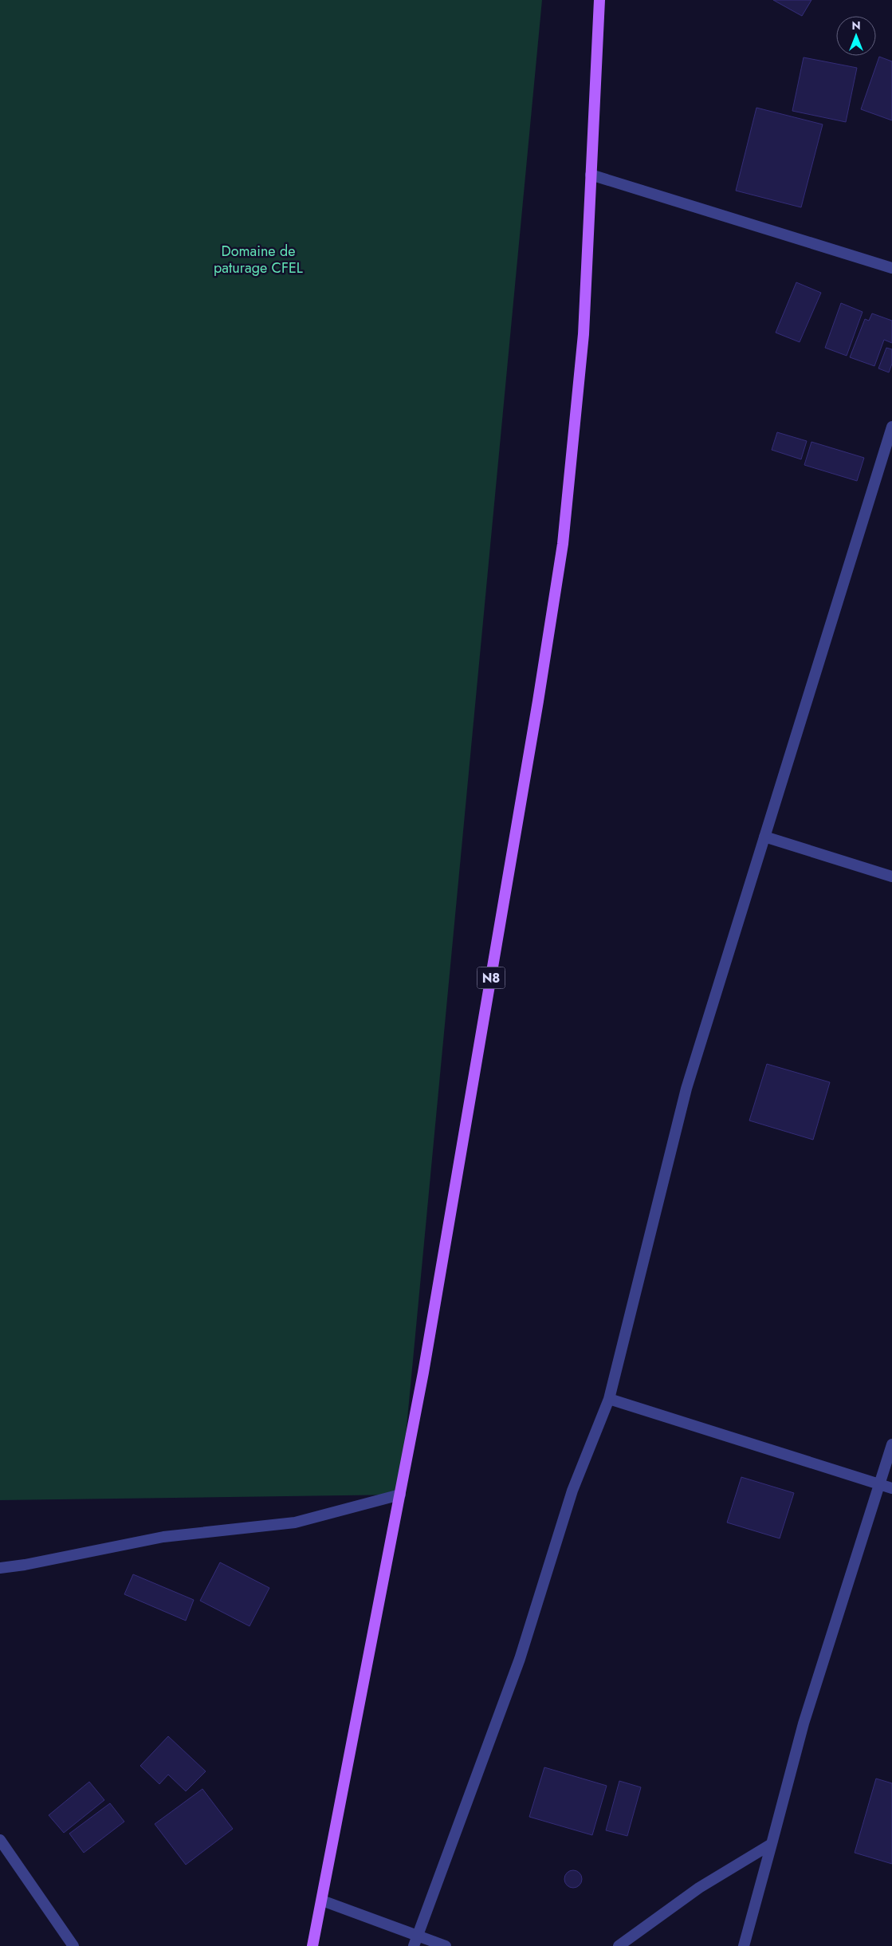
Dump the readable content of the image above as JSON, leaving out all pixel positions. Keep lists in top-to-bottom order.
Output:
{
  "streets": {
    "main road": ["N8"]
  },
  "parks": ["Domaine de paturage CFEL"],
  "north": "top"
}
